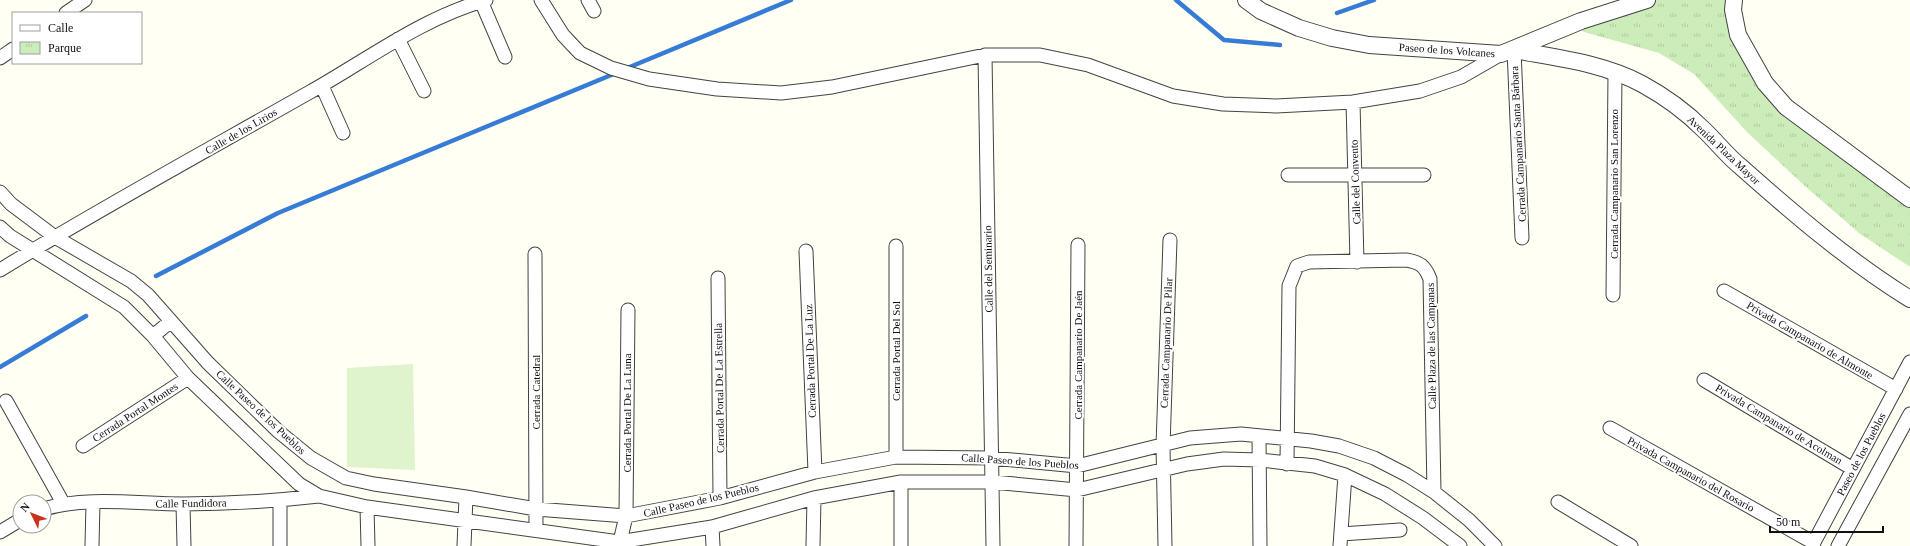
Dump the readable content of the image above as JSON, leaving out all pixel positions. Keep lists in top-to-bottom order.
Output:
{
  "streets": {
    "street": [
      "Paseo de los Volcanes",
      "Calle de los Lirios",
      "Cerrada Campanario Santa Bárbara",
      "Avenida Plaza Mayor",
      "Calle del Convento",
      "Cerrada Campanario San Lorenzo",
      "Calle del Seminario",
      "Privada Campanario de Almonte",
      "Cerrada Campanario De Pilar",
      "Calle Plaza de las Campanas",
      "Cerrada Portal Del Sol",
      "Cerrada Campanario De Jaén",
      "Cerrada Portal De La Luz",
      "Cerrada Portal De La Estrella",
      "Cerrada Catedral",
      "Cerrada Portal Montes",
      "Calle Paseo de los Pueblos",
      "Cerrada Portal De La Luna",
      "Privada Campanario de Acolman",
      "Paseo de los Pueblos",
      "Privada Campanario del Rosario",
      "Calle Fundidora"
    ]
  },
  "crossings": [
    ["Paseo de los Volcanes", "Cerrada Campanario Santa Bárbara"],
    ["Paseo de los Volcanes", "Avenida Plaza Mayor"],
    ["Calle de los Lirios", "Calle Paseo de los Pueblos"],
    ["Cerrada Campanario Santa Bárbara", "Avenida Plaza Mayor"],
    ["Avenida Plaza Mayor", "Cerrada Campanario San Lorenzo"],
    ["Calle del Convento", "Calle Plaza de las Campanas"],
    ["Calle del Seminario", "Calle Paseo de los Pueblos"],
    ["Privada Campanario de Almonte", "Paseo de los Pueblos"],
    ["Cerrada Campanario De Pilar", "Calle Paseo de los Pueblos"],
    ["Calle Plaza de las Campanas", "Calle Paseo de los Pueblos"],
    ["Cerrada Portal Del Sol", "Calle Paseo de los Pueblos"],
    ["Cerrada Campanario De Jaén", "Calle Paseo de los Pueblos"],
    ["Cerrada Portal De La Luz", "Calle Paseo de los Pueblos"],
    ["Cerrada Portal De La Estrella", "Calle Paseo de los Pueblos"],
    ["Cerrada Catedral", "Calle Paseo de los Pueblos"],
    ["Cerrada Portal Montes", "Calle Paseo de los Pueblos"],
    ["Calle Paseo de los Pueblos", "Cerrada Portal De La Luna"],
    ["Calle Paseo de los Pueblos", "Calle Fundidora"],
    ["Privada Campanario de Acolman", "Paseo de los Pueblos"],
    ["Paseo de los Pueblos", "Privada Campanario del Rosario"]
  ],
  "legend": ["Calle", "Parque"],
  "scale_bar": "50 m",
  "north": "top left"
}
